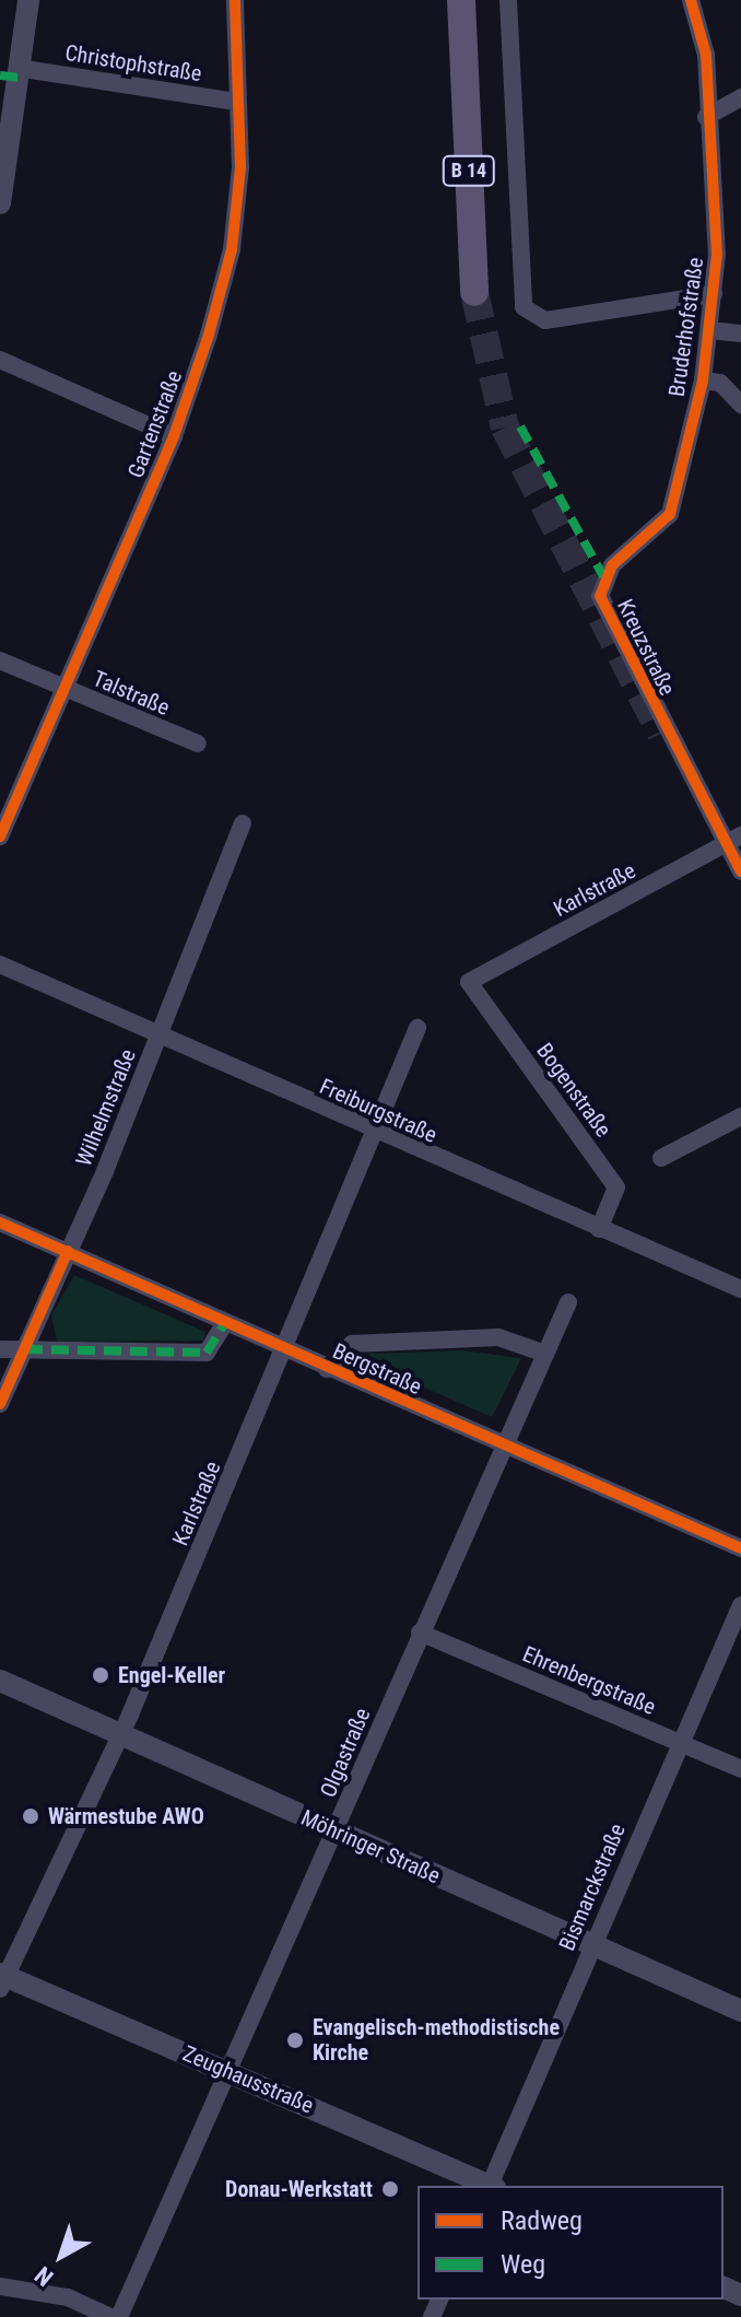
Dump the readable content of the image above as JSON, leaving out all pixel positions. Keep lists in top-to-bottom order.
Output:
{
  "streets": {
    "main road": ["B 14"],
    "street": [
      "Christophstraße",
      "Bruderhofstraße",
      "Gartenstraße",
      "Kreuzstraße",
      "Talstraße",
      "Karlstraße",
      "Bogenstraße",
      "Wilhelmstraße",
      "Freiburgstraße",
      "Bergstraße",
      "Ehrenbergstraße",
      "Olgastraße",
      "Möhringer Straße",
      "Bismarckstraße",
      "Zeughausstraße"
    ]
  },
  "crossings": [
    ["Christophstraße", "Gartenstraße"],
    ["Bruderhofstraße", "Kreuzstraße"],
    ["Gartenstraße", "Talstraße"],
    ["Kreuzstraße", "Karlstraße"],
    ["Karlstraße", "Bogenstraße"],
    ["Karlstraße", "Freiburgstraße"],
    ["Karlstraße", "Bergstraße"],
    ["Karlstraße", "Möhringer Straße"],
    ["Karlstraße", "Zeughausstraße"],
    ["Bogenstraße", "Freiburgstraße"],
    ["Wilhelmstraße", "Freiburgstraße"],
    ["Wilhelmstraße", "Bergstraße"],
    ["Bergstraße", "Olgastraße"],
    ["Ehrenbergstraße", "Olgastraße"],
    ["Ehrenbergstraße", "Bismarckstraße"],
    ["Olgastraße", "Möhringer Straße"],
    ["Olgastraße", "Zeughausstraße"],
    ["Möhringer Straße", "Bismarckstraße"]
  ],
  "places": [
    "Engel-Keller",
    "Wärmestube AWO",
    "Evangelisch-methodistische Kirche",
    "Donau-Werkstatt"
  ],
  "legend": ["Radweg", "Weg"],
  "north": "bottom left"
}
